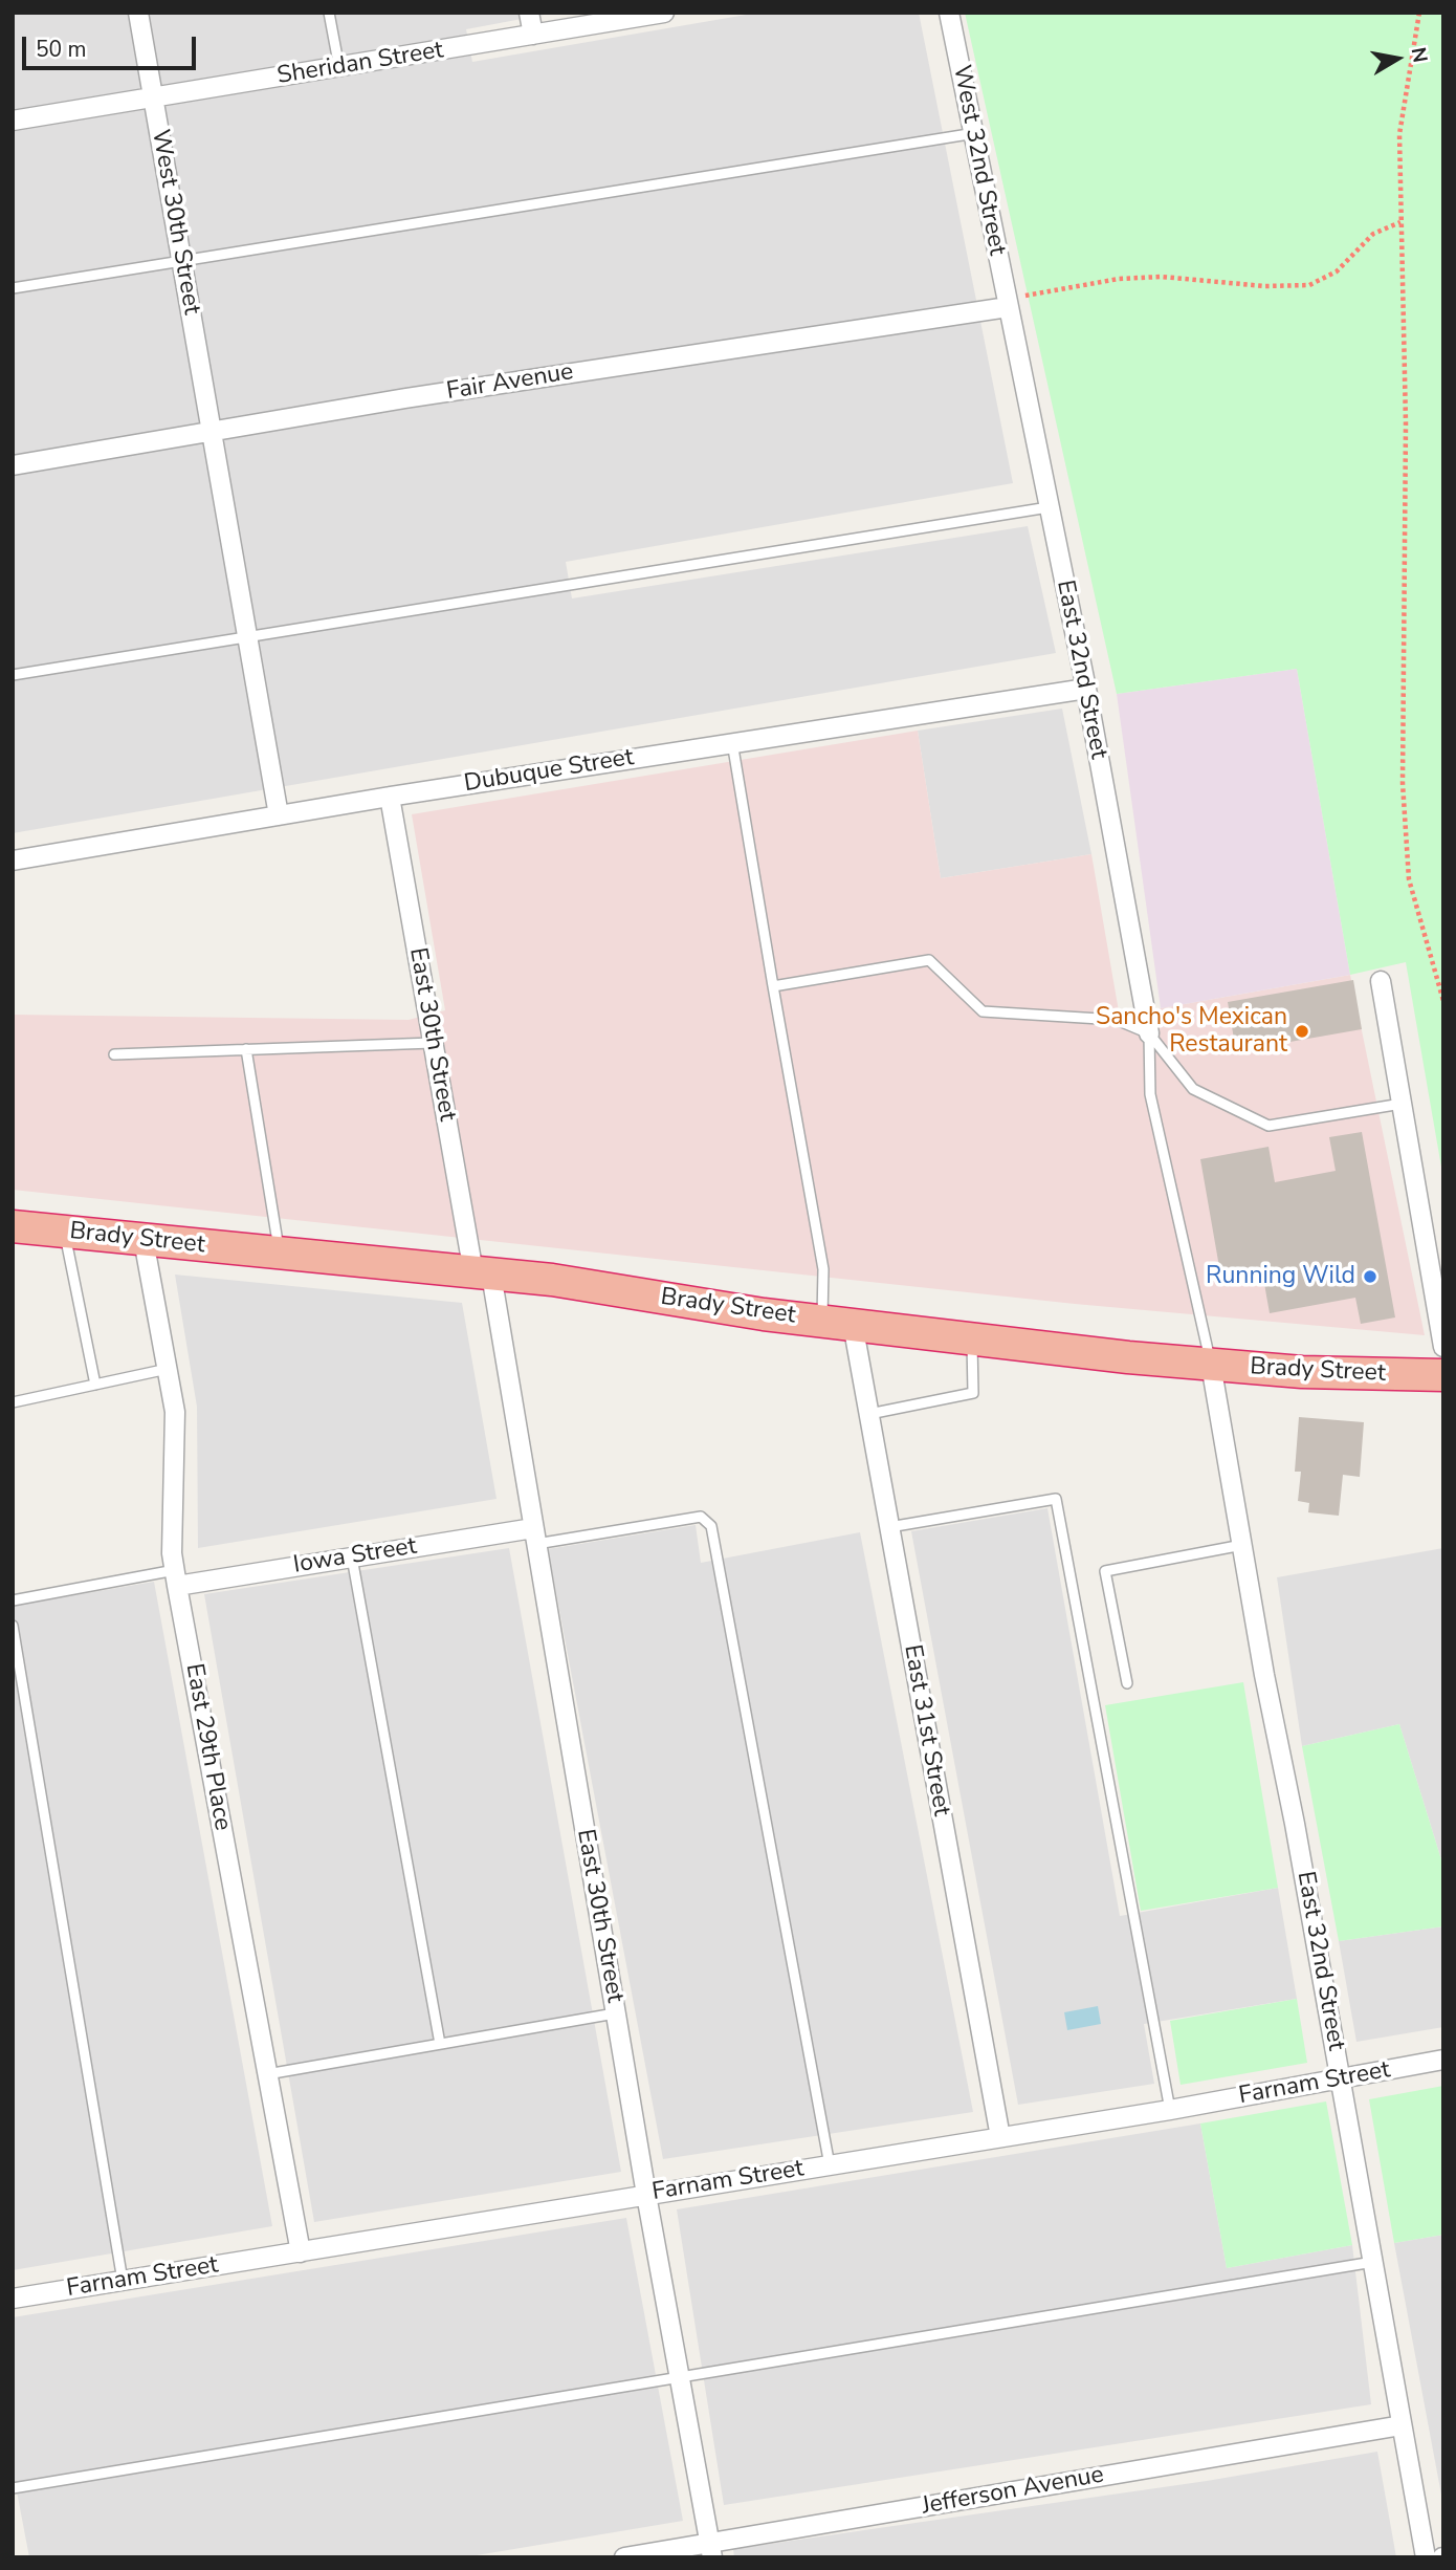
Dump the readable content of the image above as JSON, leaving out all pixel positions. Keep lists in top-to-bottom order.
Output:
{
  "streets": {
    "highway": ["Brady Street"],
    "street": [
      "Sheridan Street",
      "West 32nd Street",
      "West 30th Street",
      "Fair Avenue",
      "East 32nd Street",
      "Dubuque Street",
      "East 30th Street",
      "Iowa Street",
      "East 31st Street",
      "East 29th Place",
      "Farnam Street",
      "Jefferson Avenue"
    ]
  },
  "crossings": [
    ["Sheridan Street", "West 30th Street"],
    ["West 32nd Street", "Fair Avenue"],
    ["West 32nd Street", "East 32nd Street"],
    ["West 30th Street", "Fair Avenue"],
    ["Fair Avenue", "East 32nd Street"],
    ["East 32nd Street", "Dubuque Street"],
    ["East 32nd Street", "Brady Street"],
    ["East 32nd Street", "Farnam Street"],
    ["East 32nd Street", "Jefferson Avenue"],
    ["Dubuque Street", "East 30th Street"],
    ["East 30th Street", "Brady Street"],
    ["East 30th Street", "Iowa Street"],
    ["East 30th Street", "Farnam Street"],
    ["East 30th Street", "Jefferson Avenue"],
    ["Brady Street", "East 31st Street"],
    ["Brady Street", "East 29th Place"],
    ["Iowa Street", "East 29th Place"],
    ["East 31st Street", "Farnam Street"],
    ["East 29th Place", "Farnam Street"]
  ],
  "places": ["Sancho's Mexican Restaurant", "Running Wild"],
  "scale_bar": "50 m",
  "north": "right"
}
